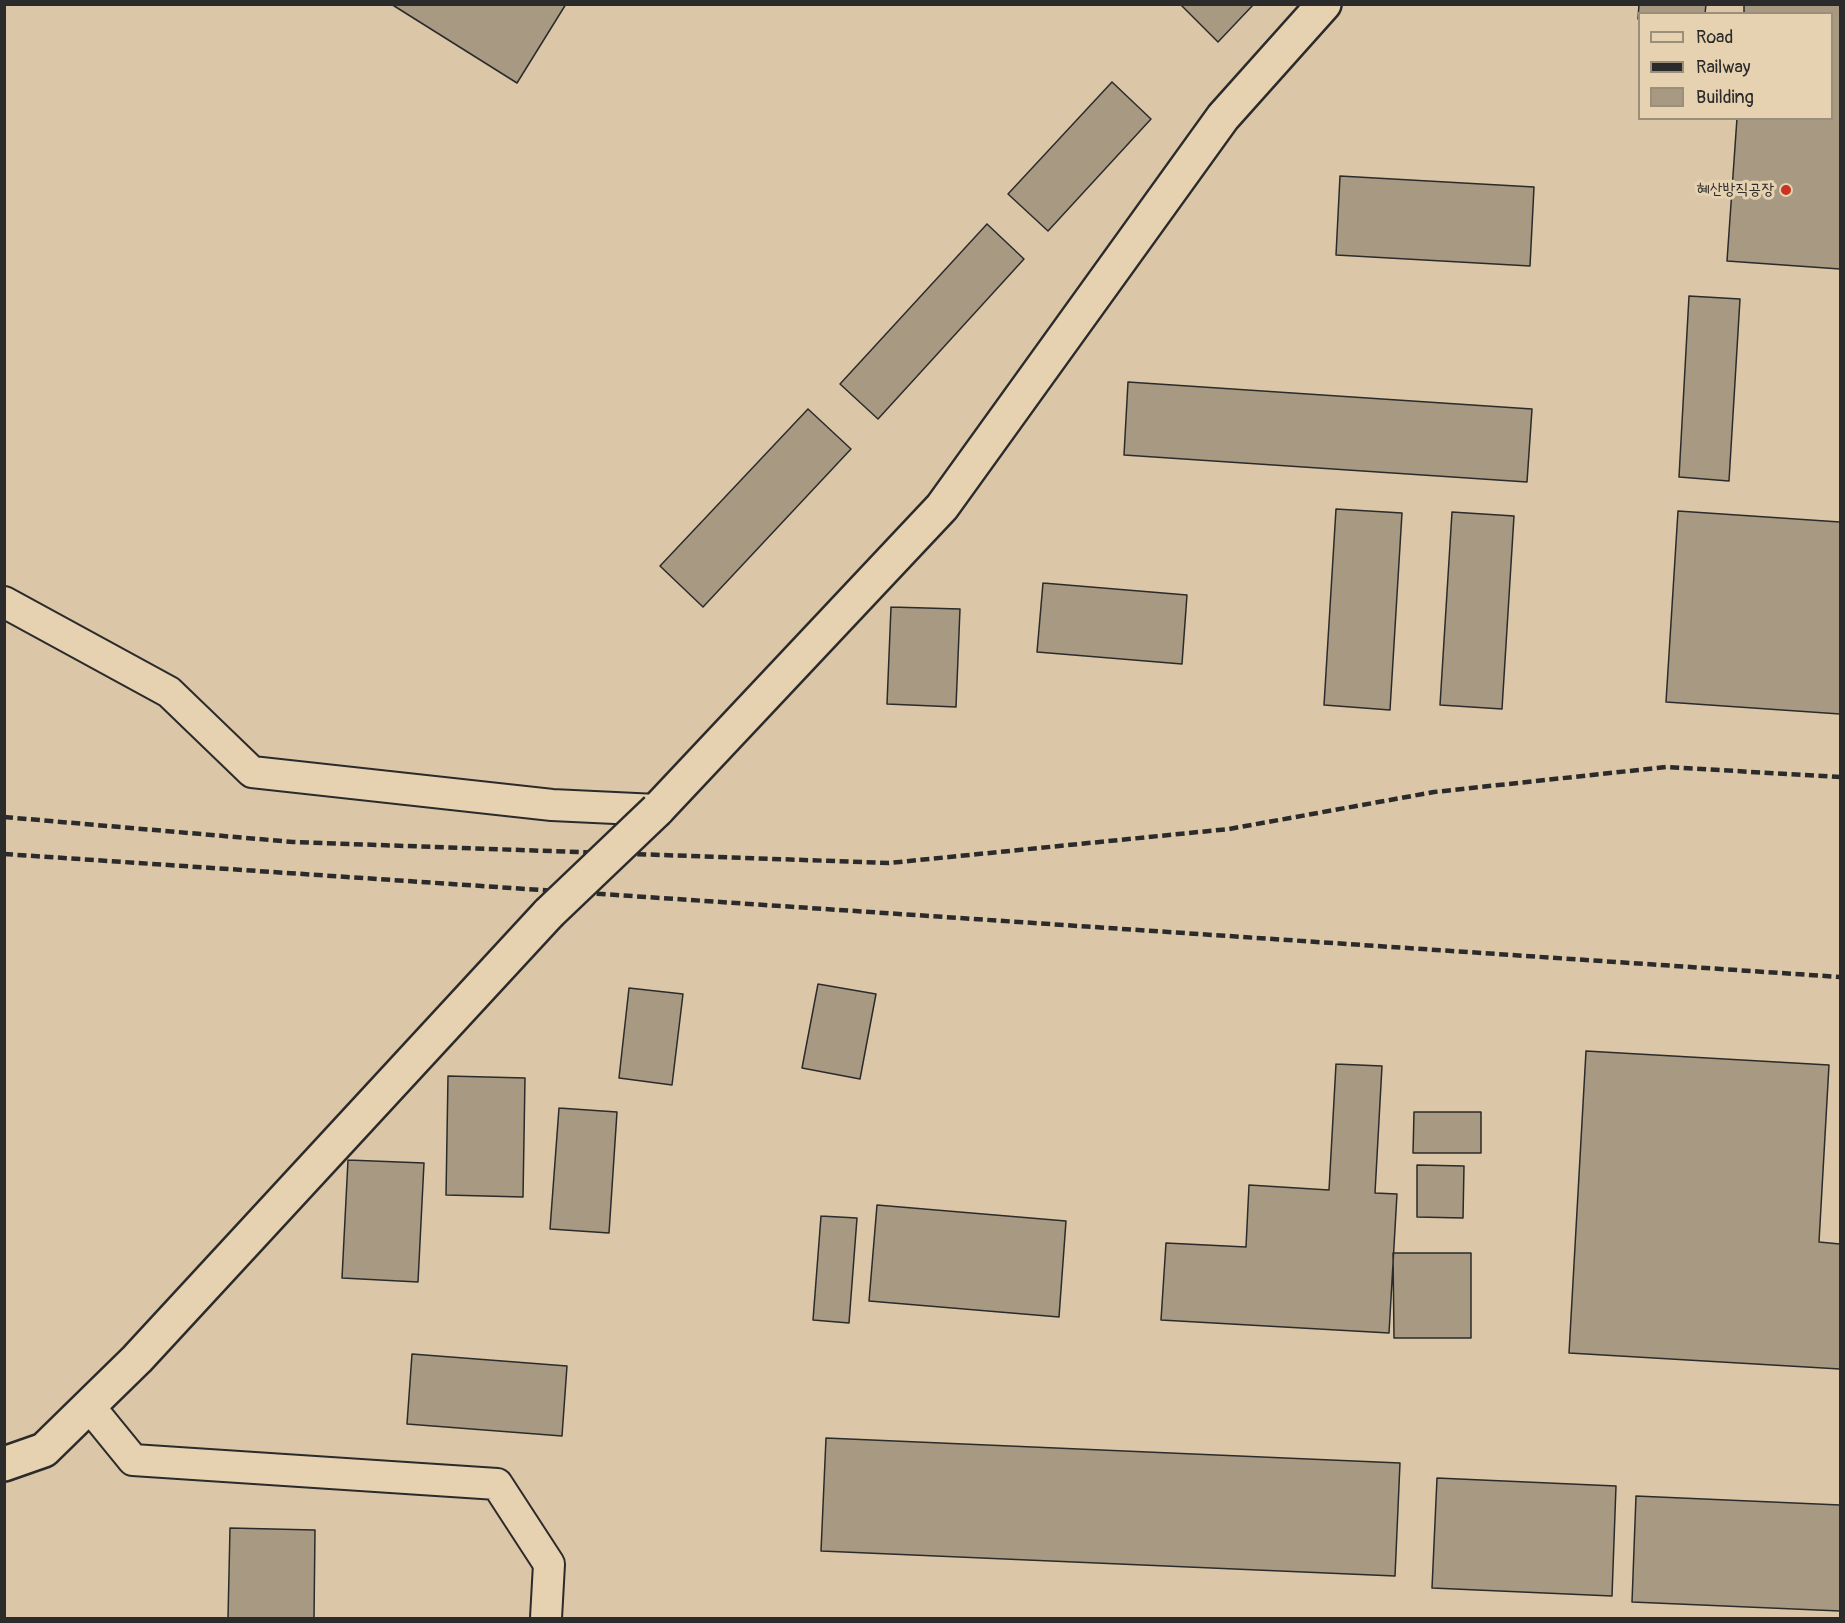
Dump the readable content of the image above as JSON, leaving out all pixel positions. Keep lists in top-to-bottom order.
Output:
{
  "places": ["혜산방직공장"],
  "legend": ["Road", "Railway", "Building"]
}
